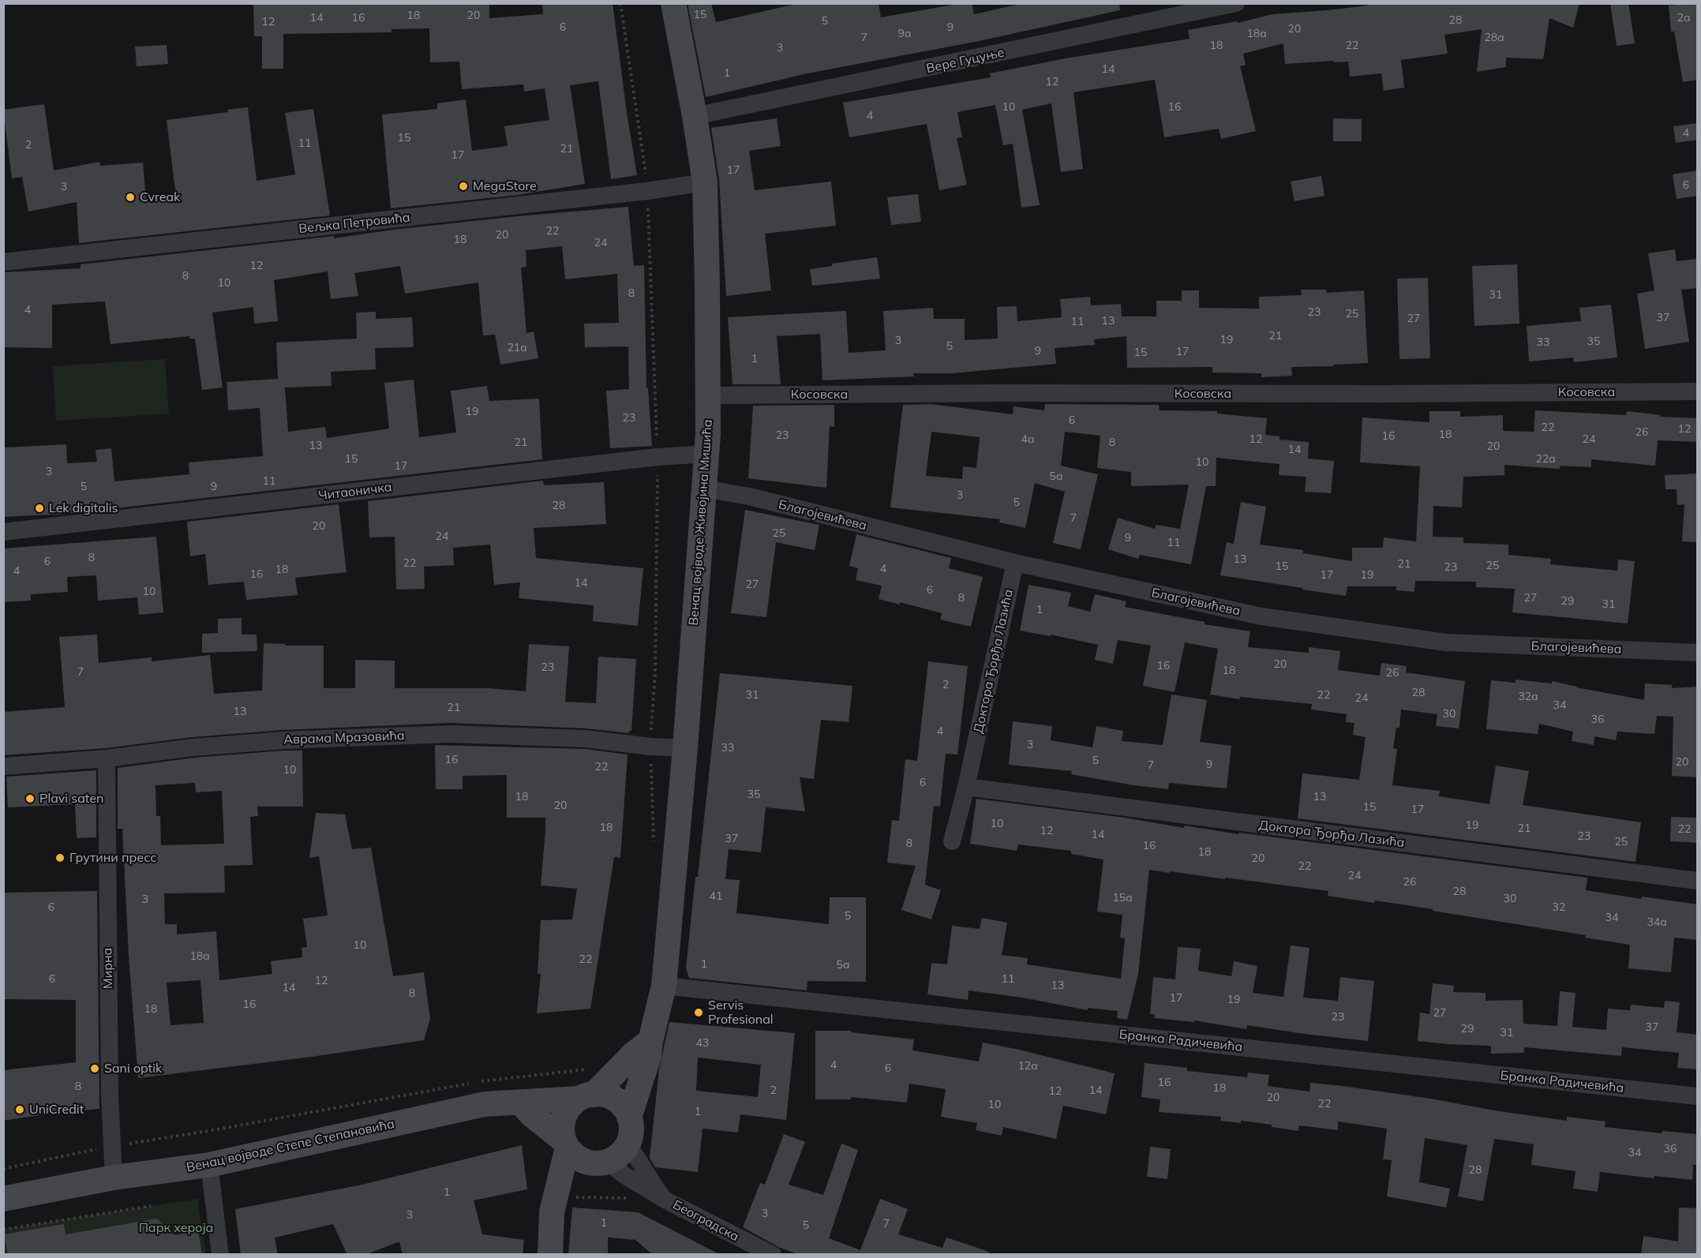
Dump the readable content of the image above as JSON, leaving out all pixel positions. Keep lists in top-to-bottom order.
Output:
{
  "streets": {
    "main road": ["Венац војводе Живојина Мишића", "Венац војводе Степе Степановића"],
    "street": [
      "Вере Гуцуње",
      "Вељка Петровића",
      "Косовска",
      "Читаоничка",
      "Благојевићева",
      "Доктора Ђорђа Лазића",
      "Аврама Мразовића",
      "Мирна",
      "Бранка Радичевића",
      "Београдска"
    ]
  },
  "crossings": [
    ["Вере Гуцуње", "Венац војводе Живојина Мишића"],
    ["Вељка Петровића", "Венац војводе Живојина Мишића"],
    ["Косовска", "Венац војводе Живојина Мишића"],
    ["Читаоничка", "Венац војводе Живојина Мишића"],
    ["Благојевићева", "Венац војводе Живојина Мишића"],
    ["Благојевићева", "Доктора Ђорђа Лазића"],
    ["Венац војводе Живојина Мишића", "Аврама Мразовића"],
    ["Венац војводе Живојина Мишића", "Бранка Радичевића"],
    ["Венац војводе Живојина Мишића", "Венац војводе Степе Степановића"],
    ["Венац војводе Живојина Мишића", "Београдска"],
    ["Аврама Мразовића", "Мирна"],
    ["Мирна", "Венац војводе Степе Степановића"],
    ["Венац војводе Степе Степановића", "Београдска"]
  ],
  "parks": ["Парк хероја"],
  "places": [
    "MegaStore",
    "Cvreak",
    "Lek digitalis",
    "Plavi saten",
    "Грутини пресс",
    "Servis Profesional",
    "Sani optik",
    "UniCredit"
  ],
  "house_numbers": [
    "15",
    "18",
    "20",
    "14",
    "16",
    "2a",
    "28",
    "5",
    "12",
    "6",
    "9",
    "20",
    "9a",
    "18a",
    "7",
    "28a",
    "18",
    "22",
    "3",
    "14",
    "1",
    "12",
    "10",
    "16",
    "4",
    "4",
    "15",
    "11",
    "2",
    "21",
    "17",
    "17",
    "6",
    "3",
    "22",
    "20",
    "18",
    "24",
    "12",
    "8",
    "10",
    "8",
    "31",
    "4",
    "23",
    "25",
    "37",
    "27",
    "13",
    "11",
    "21",
    "19",
    "3",
    "35",
    "33",
    "5",
    "21a",
    "9",
    "17",
    "15",
    "1",
    "19",
    "23",
    "6",
    "22",
    "12",
    "26",
    "18",
    "23",
    "16",
    "4a",
    "12",
    "24",
    "21",
    "8",
    "13",
    "20",
    "14",
    "15",
    "22a",
    "10",
    "17",
    "3",
    "5a",
    "11",
    "5",
    "9",
    "3",
    "5",
    "28",
    "7",
    "20",
    "25",
    "24",
    "9",
    "11",
    "8",
    "13",
    "6",
    "22",
    "21",
    "25",
    "15",
    "23",
    "4",
    "18",
    "4",
    "16",
    "17",
    "19",
    "14",
    "27",
    "6",
    "10",
    "8",
    "27",
    "29",
    "31",
    "1",
    "20",
    "16",
    "23",
    "18",
    "7",
    "26",
    "2",
    "28",
    "31",
    "22",
    "32a",
    "24",
    "34",
    "21",
    "13",
    "30",
    "36",
    "4",
    "3",
    "33",
    "16",
    "5",
    "20",
    "9",
    "7",
    "22",
    "10",
    "6",
    "35",
    "18",
    "13",
    "20",
    "15",
    "17",
    "10",
    "19",
    "18",
    "21",
    "22",
    "12",
    "14",
    "23",
    "37",
    "25",
    "8",
    "16",
    "18",
    "20",
    "22",
    "24",
    "26",
    "28",
    "41",
    "15a",
    "30",
    "3",
    "6",
    "32",
    "5",
    "34",
    "34a",
    "10",
    "18a",
    "22",
    "1",
    "5a",
    "6",
    "11",
    "12",
    "13",
    "14",
    "8",
    "17",
    "19",
    "16",
    "18",
    "27",
    "23",
    "37",
    "29",
    "31",
    "43",
    "4",
    "12a",
    "6",
    "16",
    "8",
    "18",
    "2",
    "14",
    "12",
    "20",
    "22",
    "10",
    "1",
    "36",
    "34",
    "28",
    "1",
    "3",
    "3",
    "1",
    "7",
    "5"
  ]
}
